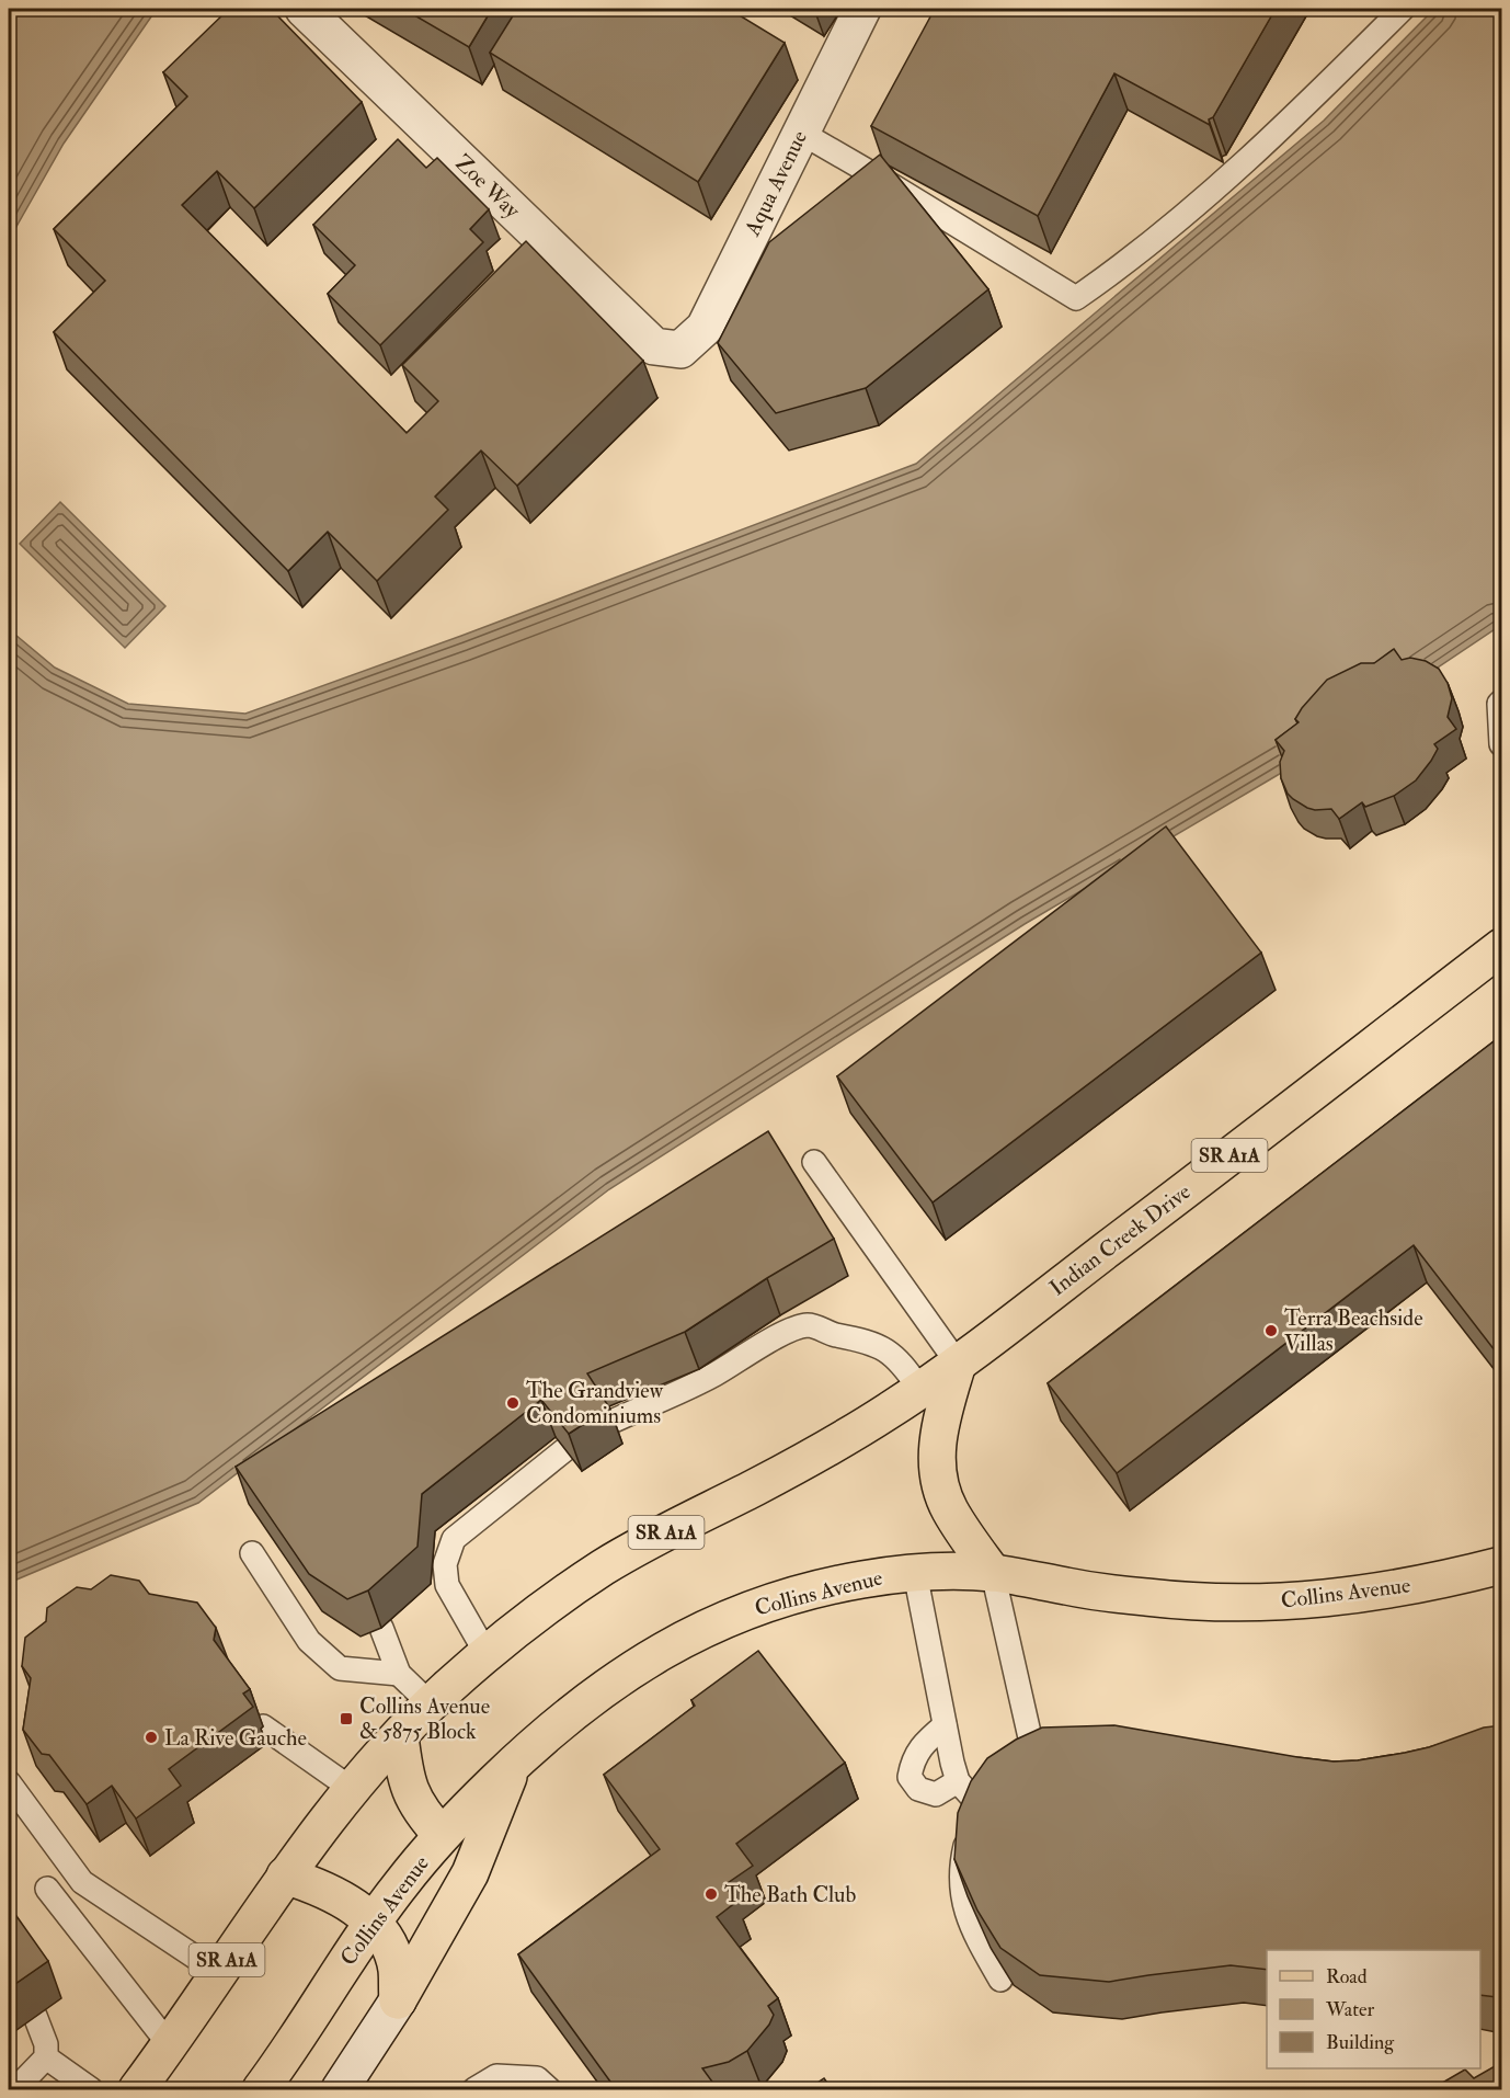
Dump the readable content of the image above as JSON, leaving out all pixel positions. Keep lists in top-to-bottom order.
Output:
{
  "streets": {
    "main road": ["SR A1A", "Indian Creek Drive", "Collins Avenue"],
    "street": ["Aqua Avenue", "Zoe Way"]
  },
  "crossings": [
    ["Aqua Avenue", "Zoe Way"],
    ["SR A1A", "Indian Creek Drive"]
  ],
  "places": {
    "other": [
      "Terra Beachside Villas",
      "The Grandview Condominiums",
      "La Rive Gauche",
      "The Bath Club"
    ],
    "transit": ["Collins Avenue & 5875 Block"]
  },
  "legend": ["Road", "Water", "Building"]
}
